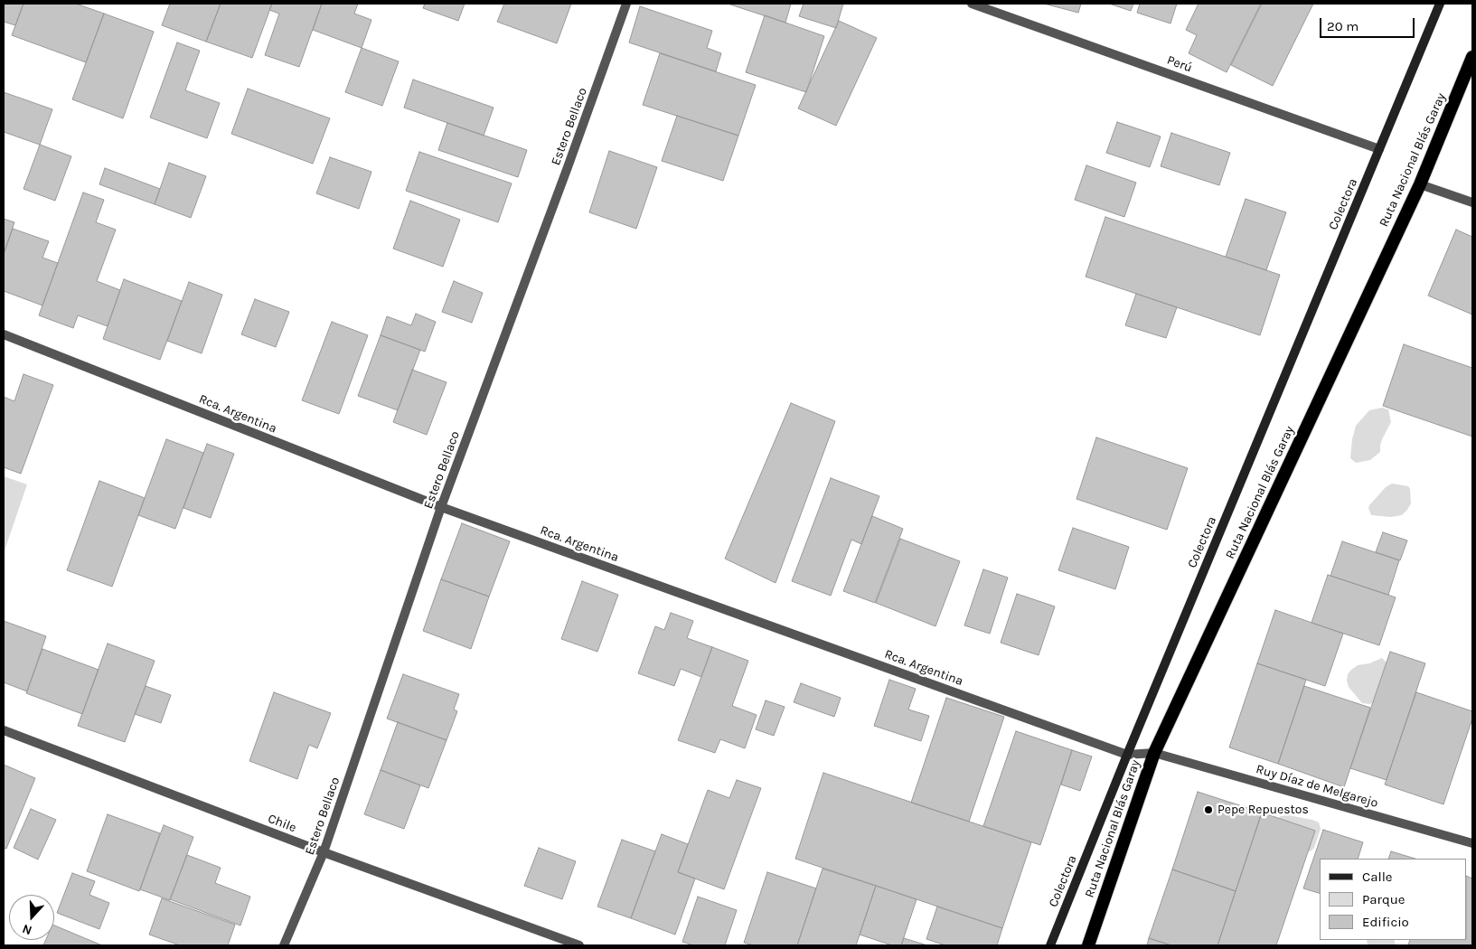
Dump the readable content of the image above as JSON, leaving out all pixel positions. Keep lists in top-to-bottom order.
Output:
{
  "streets": {
    "highway": ["Ruta Nacional Blás Garay"],
    "main road": ["Colectora"],
    "street": [
      "Perú",
      "Estero Bellaco",
      "Rca. Argentina",
      "Ruy Díaz de Melgarejo",
      "Chile"
    ]
  },
  "crossings": [
    ["Perú", "Colectora"],
    ["Estero Bellaco", "Rca. Argentina"],
    ["Estero Bellaco", "Chile"],
    ["Ruta Nacional Blás Garay", "Rca. Argentina"],
    ["Ruta Nacional Blás Garay", "Ruy Díaz de Melgarejo"],
    ["Colectora", "Rca. Argentina"],
    ["Rca. Argentina", "Ruy Díaz de Melgarejo"]
  ],
  "places": ["Pepe Repuestos"],
  "legend": ["Calle", "Parque", "Edificio"],
  "scale_bar": "20 m",
  "north": "bottom"
}
